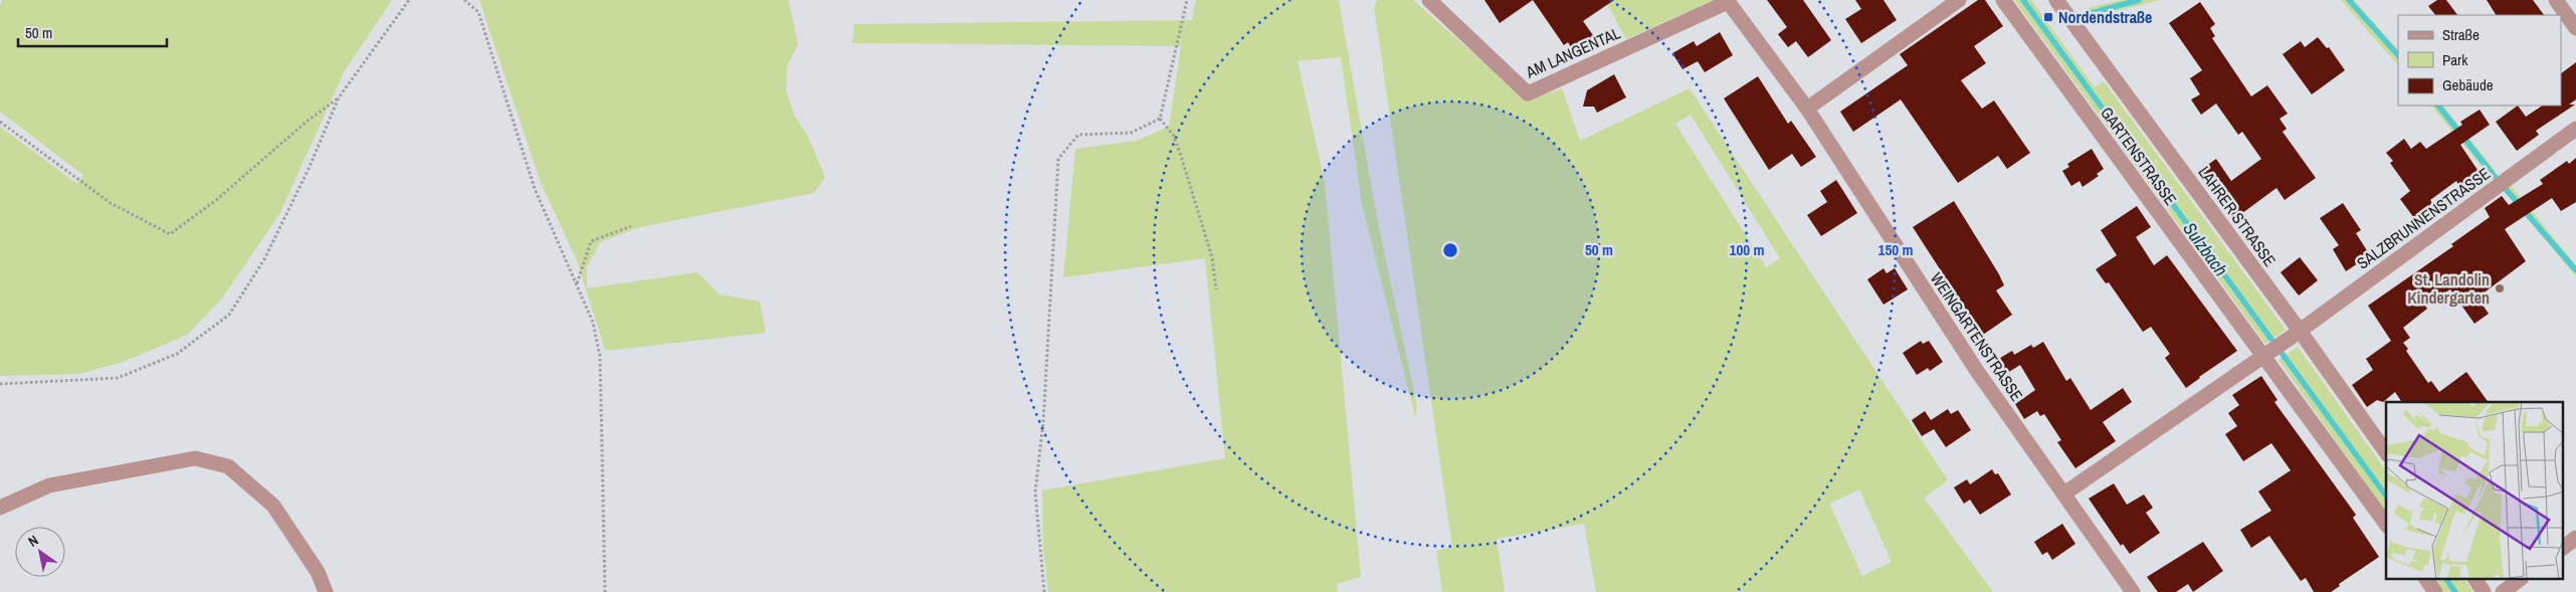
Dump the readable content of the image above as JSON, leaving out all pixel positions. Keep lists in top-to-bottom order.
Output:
{
  "streets": {
    "street": [
      "AM LANGENTAL",
      "GARTENSTRASSE",
      "LAHRER STRASSE",
      "SALZBRUNNENSTRASSE",
      "WEINGARTENSTRASSE"
    ]
  },
  "crossings": [
    ["AM LANGENTAL", "WEINGARTENSTRASSE"],
    ["LAHRER STRASSE", "SALZBRUNNENSTRASSE"]
  ],
  "water": ["Sulzbach"],
  "places": {
    "transit": ["Nordendstraße"],
    "other": ["St. Landolin Kindergarten"]
  },
  "legend": ["Straße", "Park", "Gebäude"],
  "scale_bar": "50 m",
  "north": "top left",
  "rings": ["50 m", "100 m", "150 m"]
}
